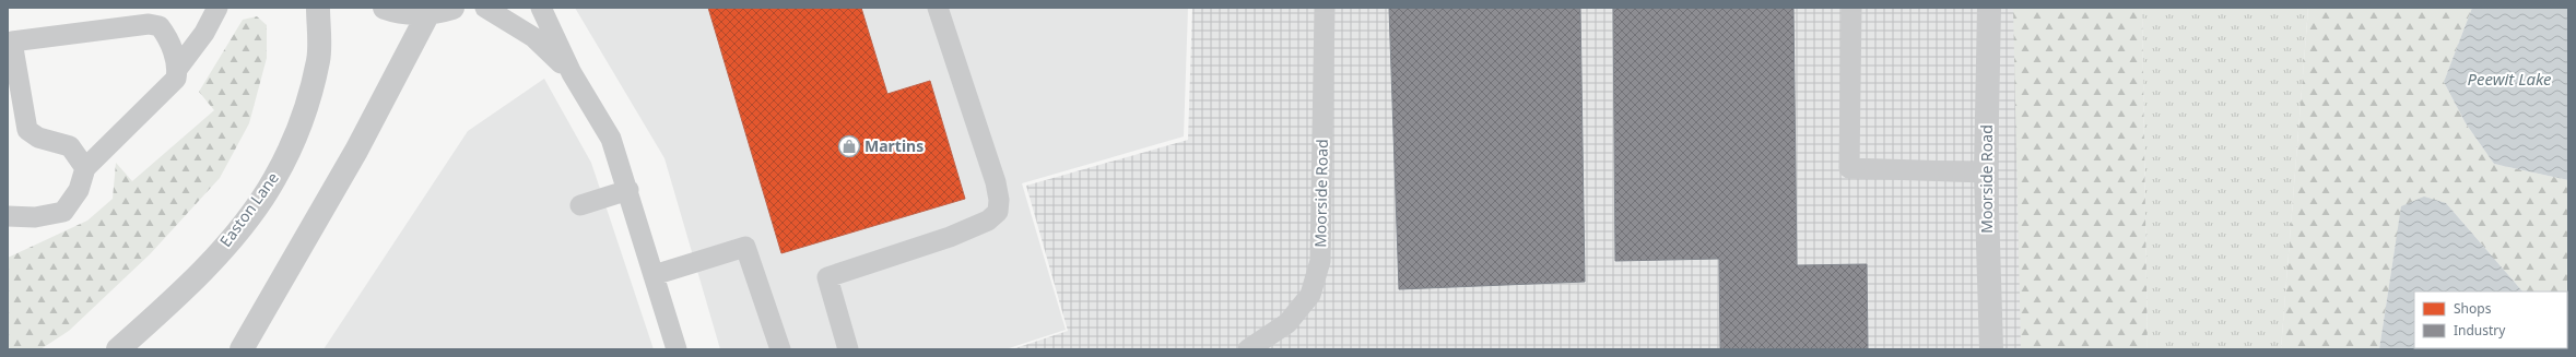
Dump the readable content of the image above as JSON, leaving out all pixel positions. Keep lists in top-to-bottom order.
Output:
{
  "streets": {
    "street": ["Moorside Road", "Easton Lane"]
  },
  "water": ["Peewit Lake"],
  "places": {
    "shop": ["Martins"]
  },
  "legend": ["Shops", "Industry"]
}
